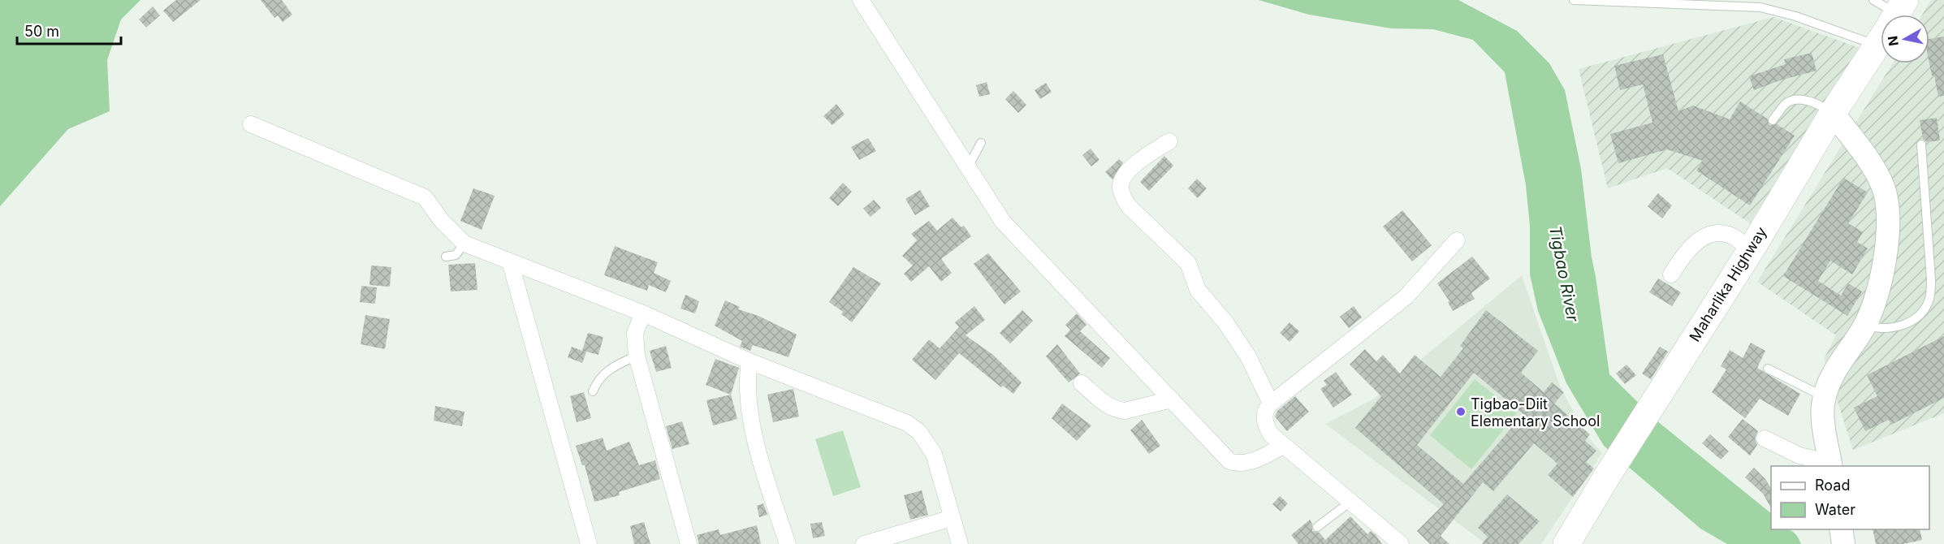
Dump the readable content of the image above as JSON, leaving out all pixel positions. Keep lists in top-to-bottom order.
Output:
{
  "streets": {
    "highway": ["Maharlika Highway"]
  },
  "water": ["Tigbao River"],
  "places": ["Tigbao-Diit Elementary School"],
  "legend": ["Road", "Water"],
  "scale_bar": "50 m",
  "north": "left"
}
